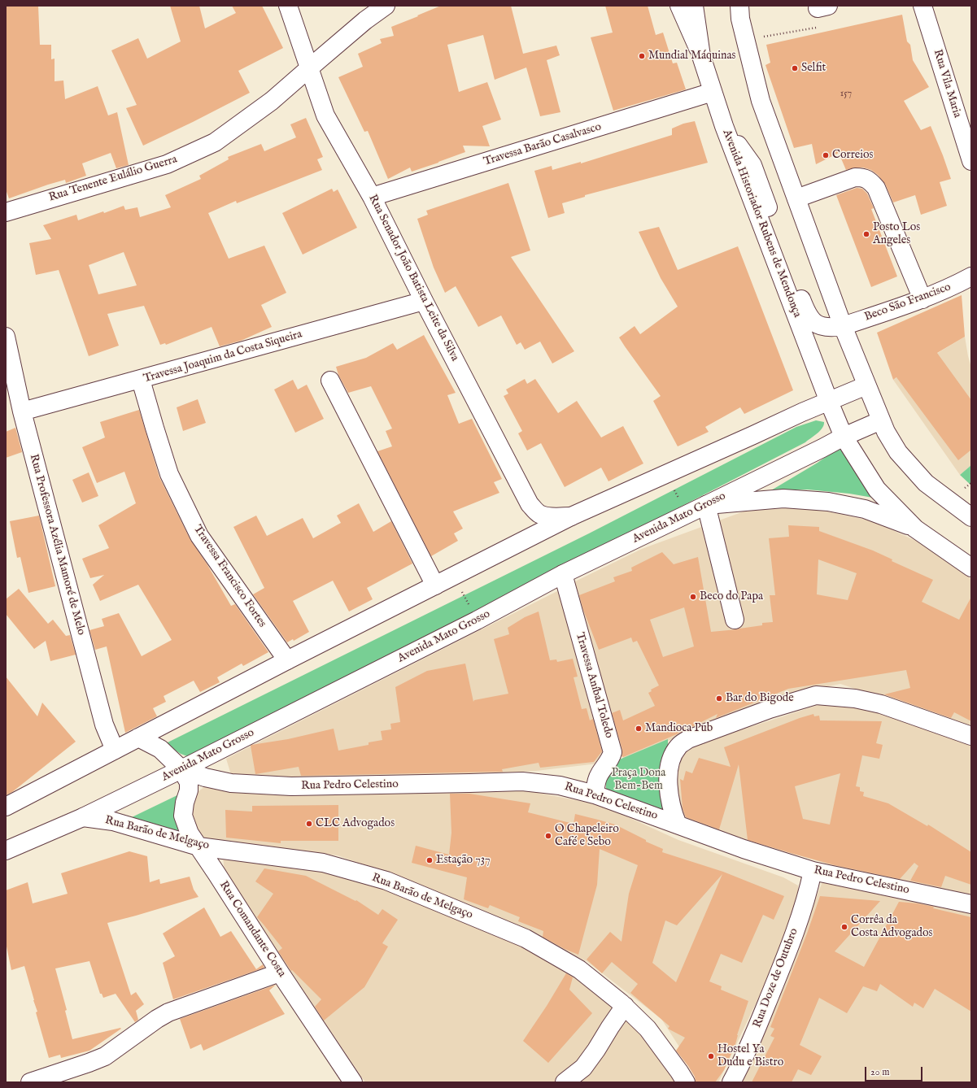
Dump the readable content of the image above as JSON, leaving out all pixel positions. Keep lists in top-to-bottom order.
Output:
{
  "streets": {
    "street": [
      "Rua Vila Maria",
      "Travessa Barão Casalvasco",
      "Rua Tenente Eulálio Guerra",
      "Avenida Historiador Rubens de Mendonça",
      "Rua Senador João Batista Leite da Silva",
      "Beco São Francisco",
      "Travessa Joaquim da Costa Siqueira",
      "Avenida Mato Grosso",
      "Rua Professora Azélia Mamoré de Melo",
      "Travessa Francisco Fortes",
      "Travessa Aníbal Toledo",
      "Rua Pedro Celestino",
      "Rua Barão de Melgaço",
      "Rua Comandante Costa",
      "Rua Doze de Outubro"
    ]
  },
  "crossings": [
    ["Travessa Barão Casalvasco", "Avenida Historiador Rubens de Mendonça"],
    ["Travessa Barão Casalvasco", "Rua Senador João Batista Leite da Silva"],
    ["Rua Tenente Eulálio Guerra", "Rua Senador João Batista Leite da Silva"],
    ["Avenida Historiador Rubens de Mendonça", "Beco São Francisco"],
    ["Avenida Historiador Rubens de Mendonça", "Avenida Mato Grosso"],
    ["Rua Senador João Batista Leite da Silva", "Travessa Joaquim da Costa Siqueira"],
    ["Travessa Joaquim da Costa Siqueira", "Rua Professora Azélia Mamoré de Melo"],
    ["Travessa Joaquim da Costa Siqueira", "Travessa Francisco Fortes"],
    ["Avenida Mato Grosso", "Travessa Aníbal Toledo"],
    ["Avenida Mato Grosso", "Rua Pedro Celestino"],
    ["Avenida Mato Grosso", "Rua Barão de Melgaço"],
    ["Avenida Mato Grosso", "Rua Comandante Costa"],
    ["Travessa Aníbal Toledo", "Rua Pedro Celestino"],
    ["Rua Pedro Celestino", "Rua Comandante Costa"],
    ["Rua Pedro Celestino", "Rua Doze de Outubro"],
    ["Rua Barão de Melgaço", "Rua Comandante Costa"]
  ],
  "parks": ["Praça Dona Bem-Bem"],
  "places": [
    "Mundial Máquinas",
    "Selfit",
    "Correios",
    "Posto Los Angeles",
    "Beco do Papa",
    "Bar do Bigode",
    "Mandioca Pub",
    "CLC Advogados",
    "O Chapeleiro Café e Sebo",
    "Estação 737",
    "Corrêa da Costa Advogados",
    "Hostel Ya Dudu e Bistro"
  ],
  "house_numbers": ["157"],
  "scale_bar": "20 m"
}
